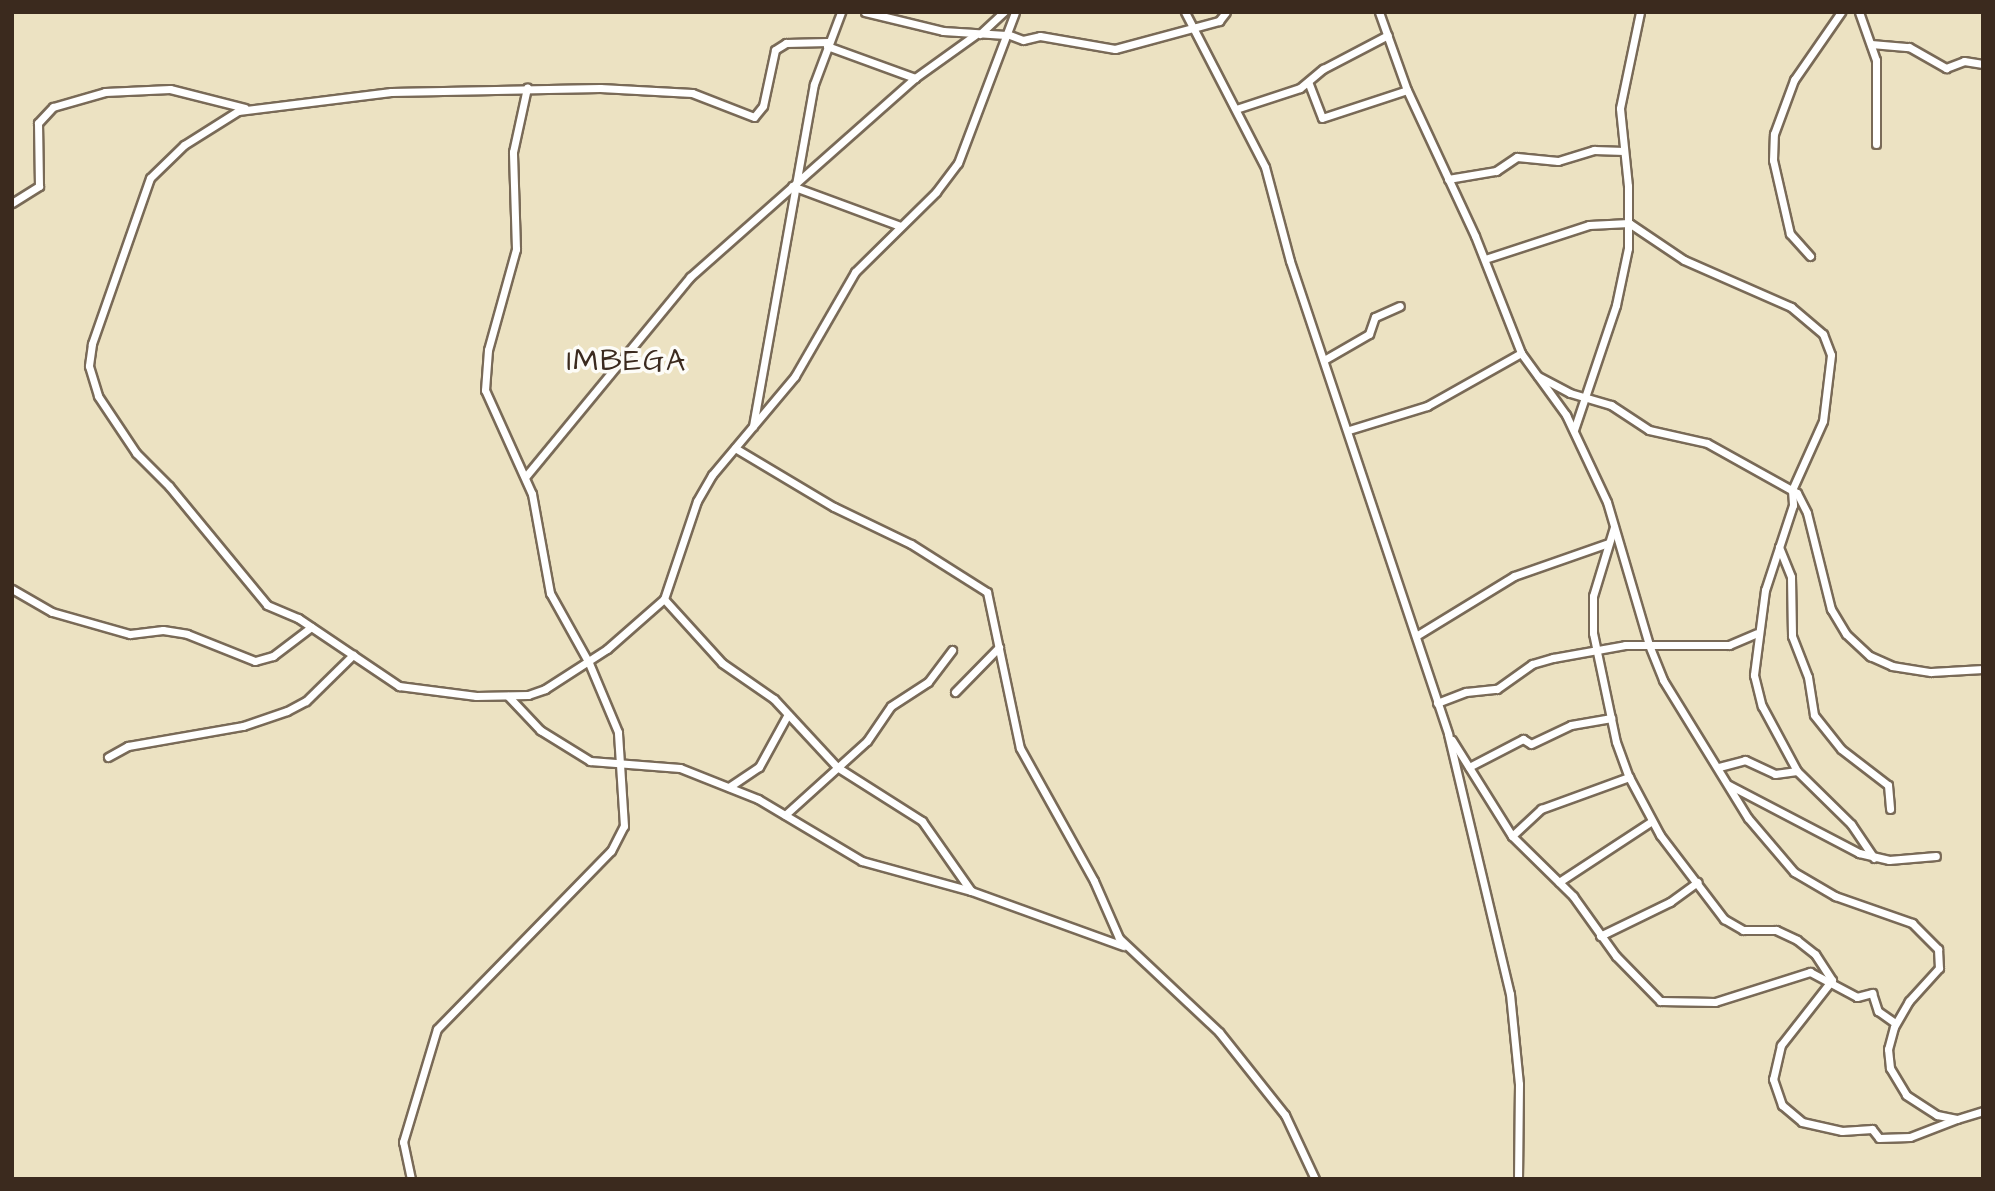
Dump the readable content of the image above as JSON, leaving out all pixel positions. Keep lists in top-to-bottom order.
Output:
{
  "districts": ["IMBEGA"]
}
